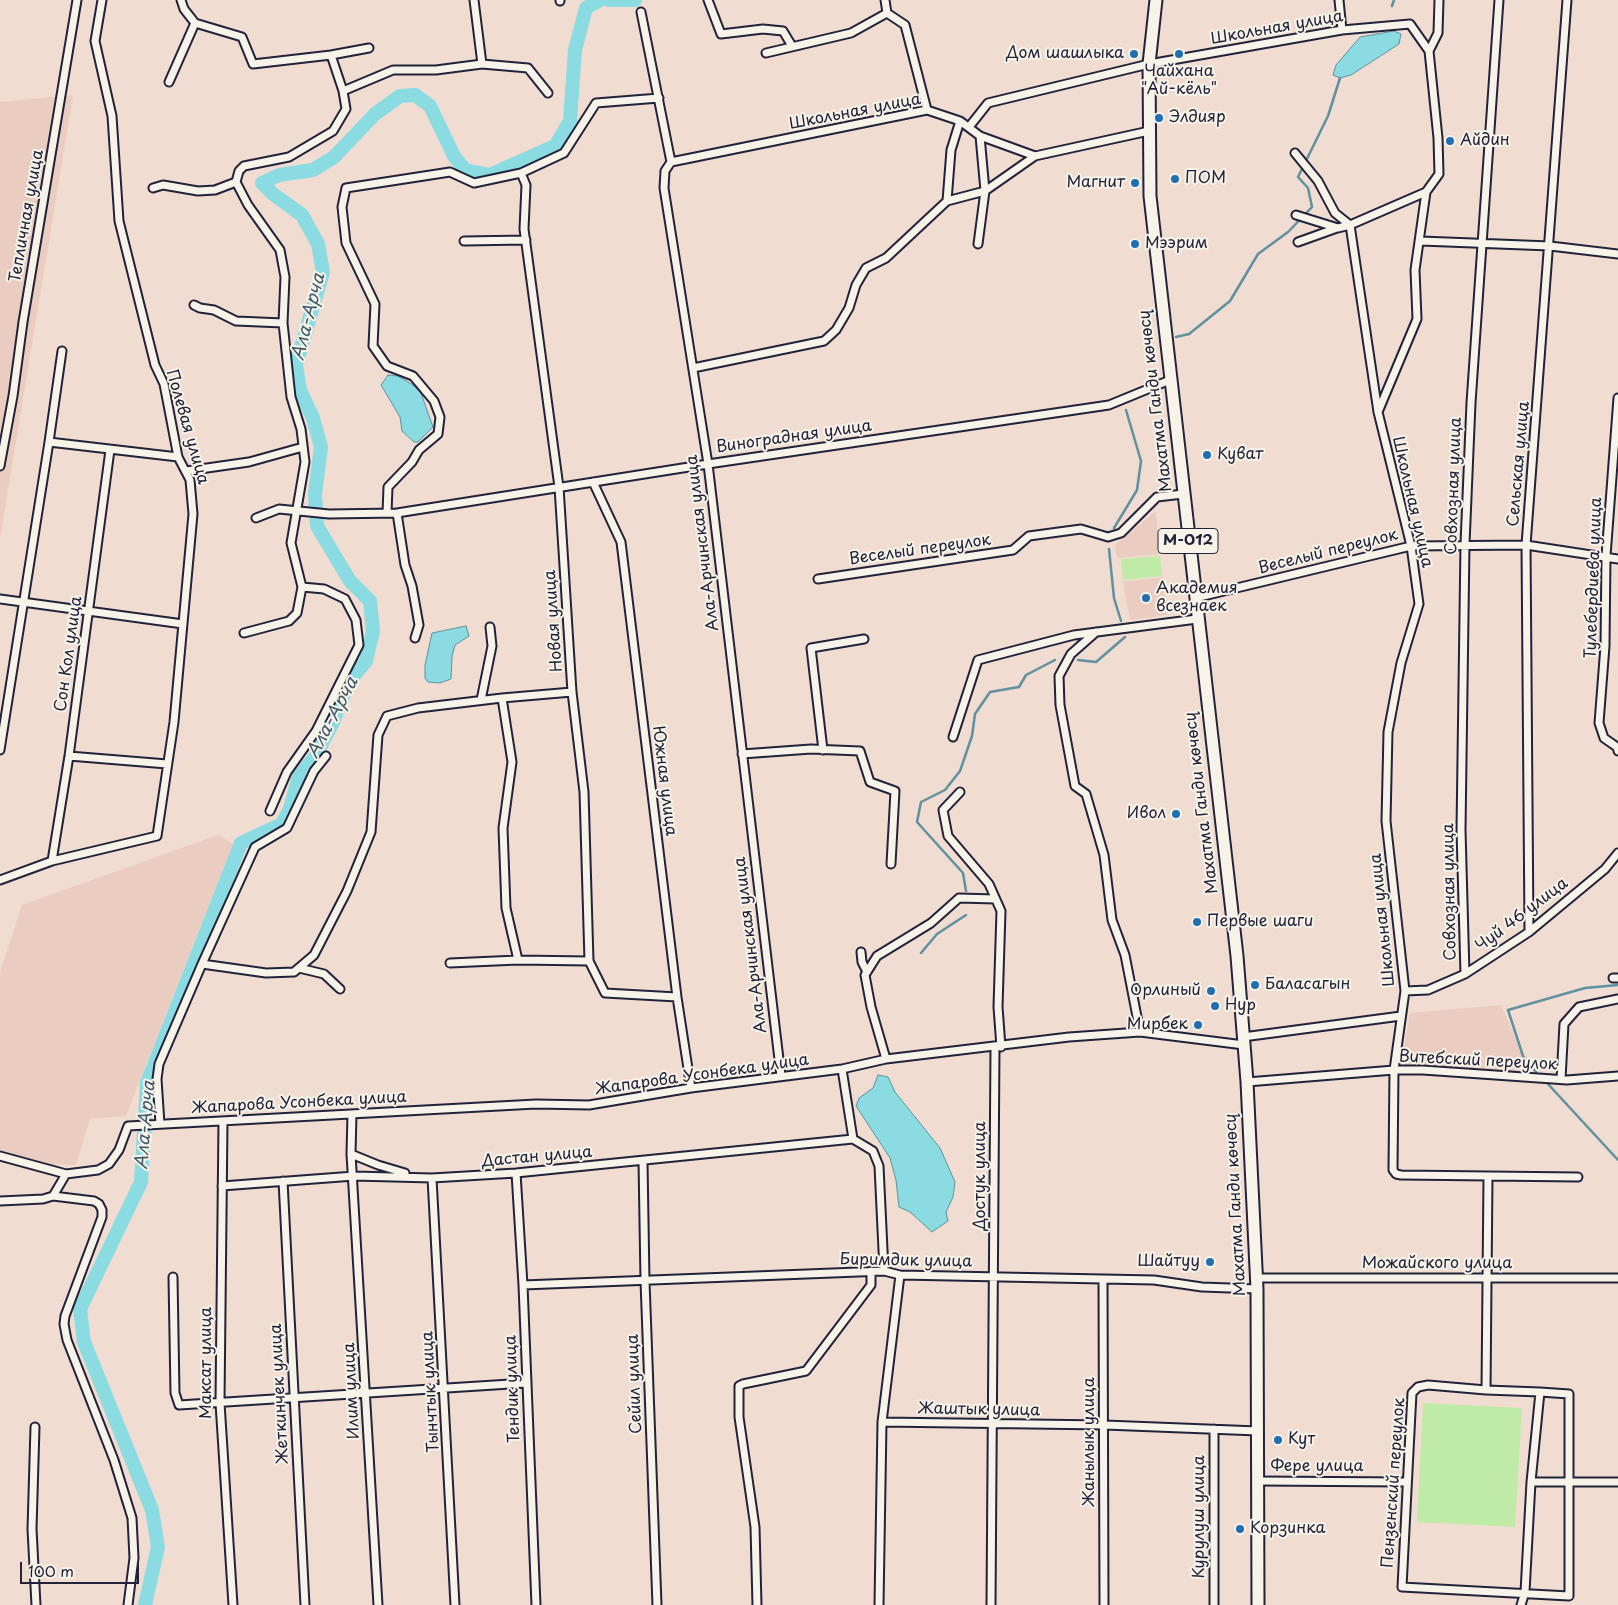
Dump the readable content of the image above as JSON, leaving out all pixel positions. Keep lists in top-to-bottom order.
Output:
{
  "streets": {
    "main road": ["Махатма Ганди көчөсү", "М-012"],
    "street": [
      "Школьная улица",
      "Тепличная улица",
      "Полевая улица",
      "Виноградная улица",
      "Сельская улица",
      "Совхозная улица",
      "Ала-Арчинская улица",
      "Веселый переулок",
      "Тулебердиева улица",
      "Новая улица",
      "Сон Кол улица",
      "Южная улица",
      "Чуй 46 улица",
      "Витебский переулок",
      "Жапарова Усонбека улица",
      "Дастан улица",
      "Достук улица",
      "Биримдик улица",
      "Можайского улица",
      "Максат улица",
      "Сейил улица",
      "Тендик улица",
      "Илим улица",
      "Тынчтык улица",
      "Жеткинчек улица",
      "Жаштык улица",
      "Жанылык улица",
      "Фере улица",
      "Пензенский переулок",
      "Курулуш улица"
    ]
  },
  "crossings": [
    ["Школьная улица", "Махатма Ганди көчөсү"],
    ["Школьная улица", "Ала-Арчинская улица"],
    ["Школьная улица", "Веселый переулок"],
    ["Школьная улица", "Чуй 46 улица"],
    ["Школьная улица", "Витебский переулок"],
    ["Школьная улица", "Жапарова Усонбека улица"],
    ["Махатма Ганди көчөсү", "Виноградная улица"],
    ["Махатма Ганди көчөсү", "Веселый переулок"],
    ["Махатма Ганди көчөсү", "Витебский переулок"],
    ["Махатма Ганди көчөсү", "Жапарова Усонбека улица"],
    ["Махатма Ганди көчөсү", "Биримдик улица"],
    ["Махатма Ганди көчөсү", "Можайского улица"],
    ["Махатма Ганди көчөсү", "Жаштык улица"],
    ["Махатма Ганди көчөсү", "Фере улица"],
    ["Полевая улица", "Сон Кол улица"],
    ["Виноградная улица", "Ала-Арчинская улица"],
    ["Виноградная улица", "Новая улица"],
    ["Виноградная улица", "Южная улица"],
    ["Сельская улица", "Веселый переулок"],
    ["Сельская улица", "Чуй 46 улица"],
    ["Совхозная улица", "Веселый переулок"],
    ["Совхозная улица", "Чуй 46 улица"],
    ["Ала-Арчинская улица", "Жапарова Усонбека улица"],
    ["Веселый переулок", "Тулебердиева улица"],
    ["Новая улица", "Южная улица"],
    ["Южная улица", "Жапарова Усонбека улица"],
    ["Жапарова Усонбека улица", "Достук улица"],
    ["Жапарова Усонбека улица", "Максат улица"],
    ["Жапарова Усонбека улица", "Илим улица"],
    ["Дастан улица", "Максат улица"],
    ["Дастан улица", "Сейил улица"],
    ["Дастан улица", "Тендик улица"],
    ["Дастан улица", "Илим улица"],
    ["Дастан улица", "Тынчтык улица"],
    ["Дастан улица", "Жеткинчек улица"],
    ["Достук улица", "Биримдик улица"],
    ["Достук улица", "Жаштык улица"],
    ["Биримдик улица", "Можайского улица"],
    ["Биримдик улица", "Сейил улица"],
    ["Биримдик улица", "Тендик улица"],
    ["Биримдик улица", "Жанылык улица"],
    ["Жаштык улица", "Жанылык улица"],
    ["Жаштык улица", "Курулуш улица"],
    ["Фере улица", "Пензенский переулок"]
  ],
  "water": ["Ала-Арча"],
  "places": [
    "Дом шашлыка",
    "Чайхана \"Ай-кёль\"",
    "Элдияр",
    "Айдин",
    "ПОМ",
    "Магнит",
    "Мээрим",
    "Куват",
    "Академия всезнаек",
    "Ивол",
    "Первые шаги",
    "Баласагын",
    "Орлиный",
    "Нур",
    "Мирбек",
    "Шайтуу",
    "Кут",
    "Корзинка"
  ],
  "scale_bar": "100 m"
}
